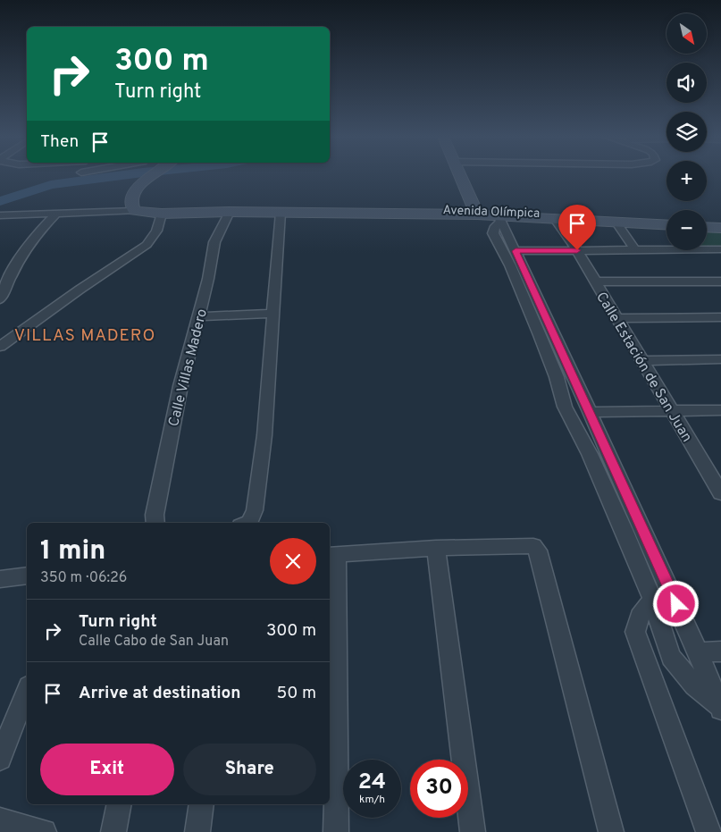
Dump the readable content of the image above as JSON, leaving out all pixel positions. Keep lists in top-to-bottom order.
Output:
{
  "streets": {
    "street": ["Avenida Olímpica", "Calle Estación de San Juan", "Calle Villas Madero"]
  },
  "crossings": [
    ["Avenida Olímpica", "Calle Estación de San Juan"],
    ["Avenida Olímpica", "Calle Villas Madero"]
  ],
  "districts": ["VILLAS MADERO"],
  "north": "bottom right",
  "page": {
    "map_buttons": ["+", "−"],
    "turn": ["300 m", "Turn right"],
    "then": "Then",
    "heading": ["1 min", "350 m · 06:26"],
    "list": [
      {
        "name": "Turn right",
        "note": "Calle Cabo de San Juan",
        "value": "300 m"
      },
      {
        "name": "Arrive at destination",
        "value": "50 m"
      }
    ],
    "buttons": ["Exit", "Share"],
    "speed": "24 km/h",
    "limit": "30"
  }
}
